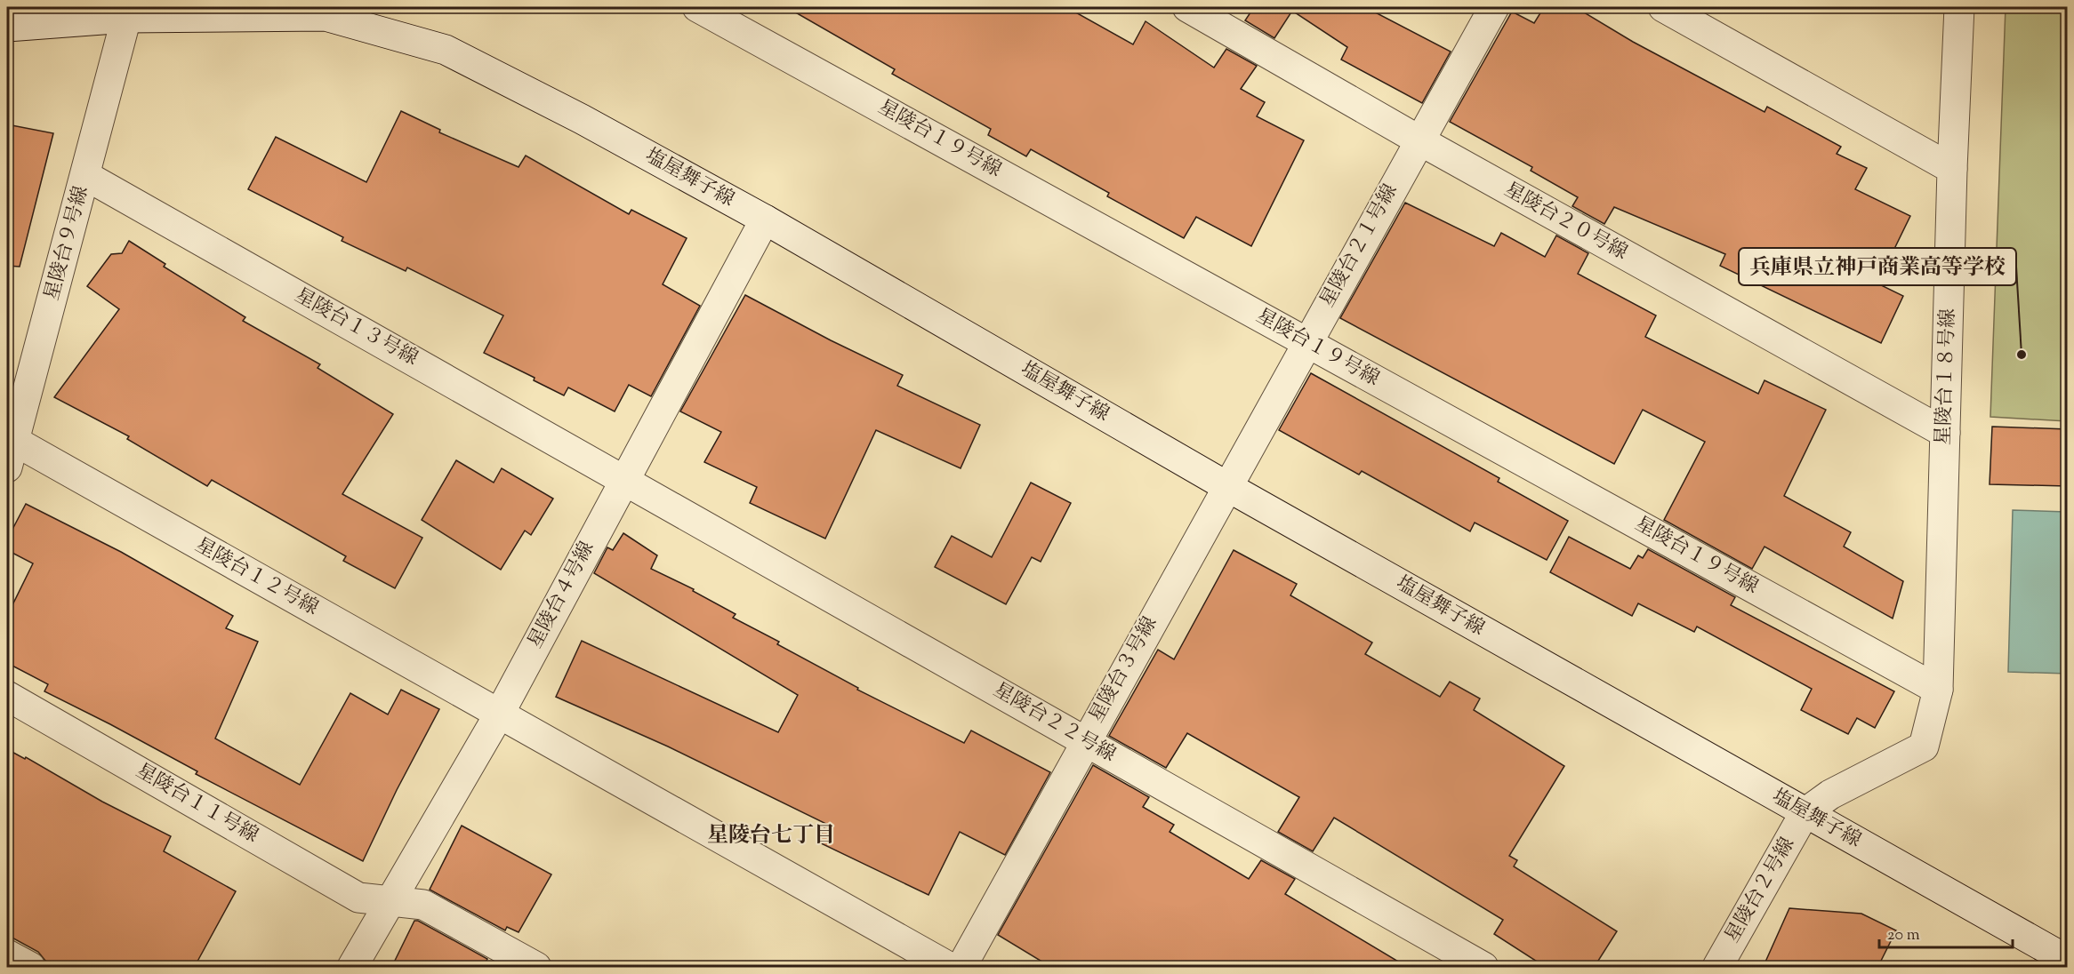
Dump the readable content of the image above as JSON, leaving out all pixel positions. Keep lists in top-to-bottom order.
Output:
{
  "streets": {
    "street": [
      "星陵台１９号線",
      "塩屋舞子線",
      "星陵台２０号線",
      "星陵台９号線",
      "星陵台２１号線",
      "星陵台１３号線",
      "星陵台１８号線",
      "星陵台１２号線",
      "星陵台４号線",
      "星陵台３号線",
      "星陵台２２号線",
      "星陵台１１号線",
      "星陵台２号線"
    ]
  },
  "crossings": [
    ["星陵台１９号線", "星陵台２１号線"],
    ["星陵台１９号線", "星陵台１８号線"],
    ["塩屋舞子線", "星陵台９号線"],
    ["塩屋舞子線", "星陵台２１号線"],
    ["塩屋舞子線", "星陵台１８号線"],
    ["塩屋舞子線", "星陵台４号線"],
    ["塩屋舞子線", "星陵台３号線"],
    ["塩屋舞子線", "星陵台２号線"],
    ["星陵台２０号線", "星陵台２１号線"],
    ["星陵台２０号線", "星陵台１８号線"],
    ["星陵台９号線", "星陵台１３号線"],
    ["星陵台９号線", "星陵台１２号線"],
    ["星陵台２１号線", "星陵台３号線"],
    ["星陵台１３号線", "星陵台４号線"],
    ["星陵台１３号線", "星陵台２２号線"],
    ["星陵台１８号線", "星陵台２号線"],
    ["星陵台１２号線", "星陵台４号線"],
    ["星陵台４号線", "星陵台２２号線"],
    ["星陵台４号線", "星陵台１１号線"],
    ["星陵台３号線", "星陵台２２号線"]
  ],
  "districts": ["星陵台七丁目"],
  "places": ["兵庫県立神戸商業高等学校"],
  "scale_bar": "20 m"
}
